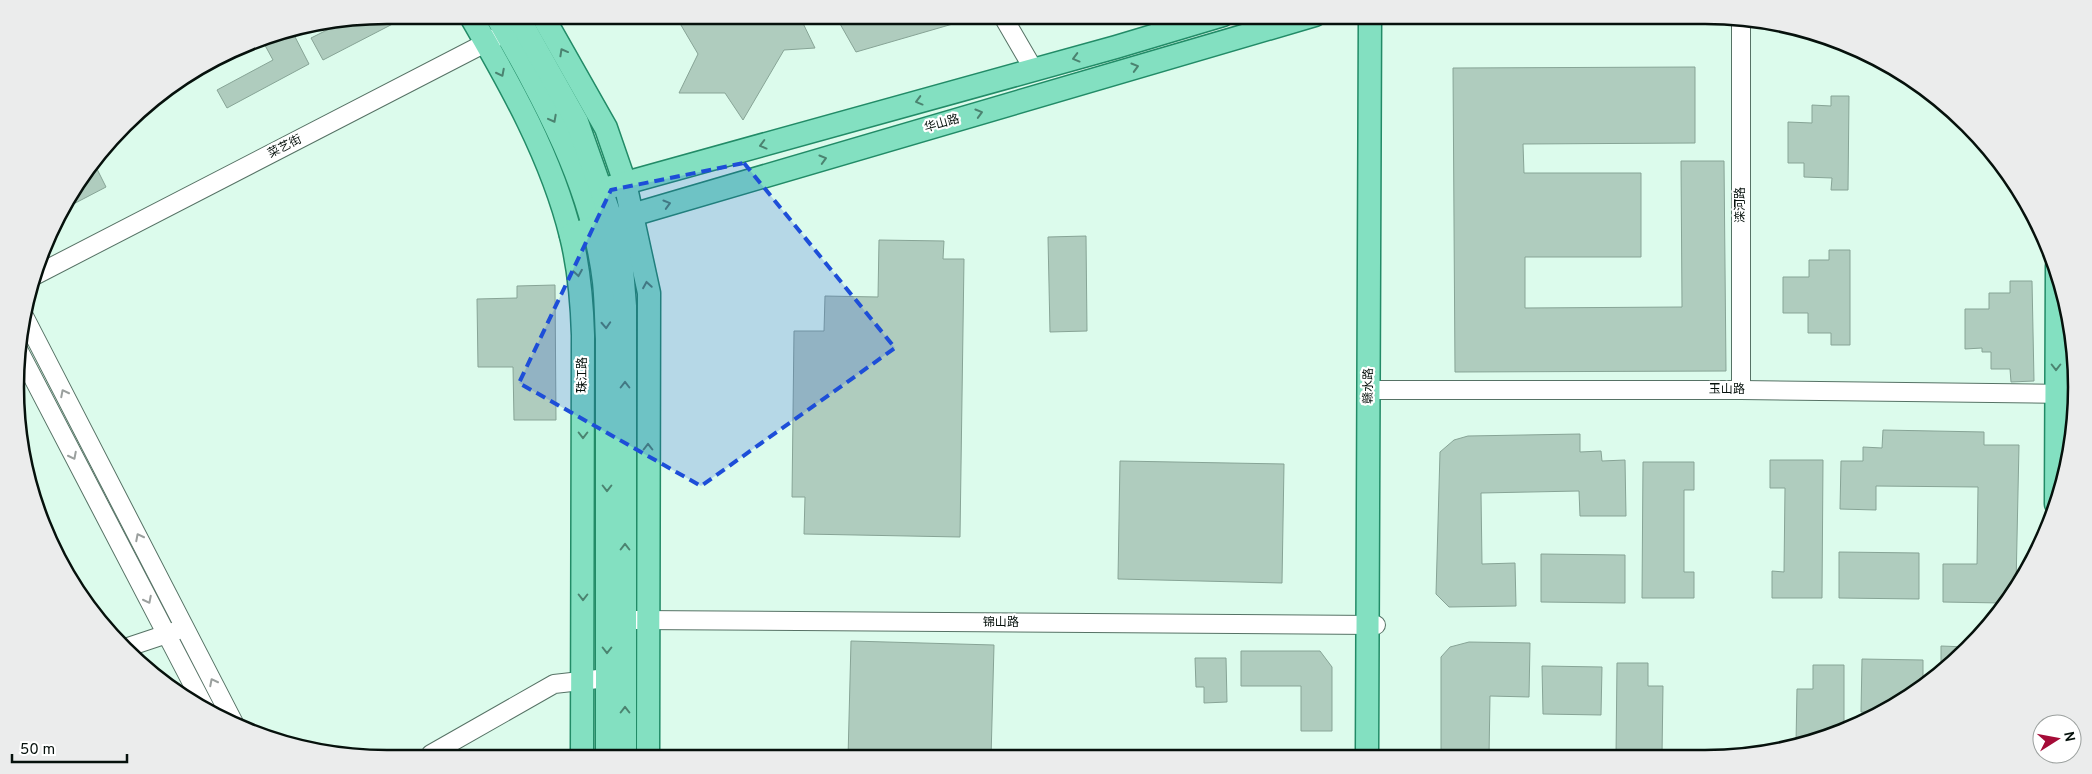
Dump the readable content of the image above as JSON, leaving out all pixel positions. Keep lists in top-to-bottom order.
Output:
{
  "streets": {
    "main road": ["华山路", "珠江路", "赣水路"],
    "street": [
      "菜艺街",
      "滦河路",
      "玉山路",
      "锦山路"
    ]
  },
  "crossings": [
    ["华山路", "珠江路"],
    ["菜艺街", "珠江路"],
    ["滦河路", "玉山路"],
    ["珠江路", "锦山路"],
    ["赣水路", "玉山路"],
    ["赣水路", "锦山路"]
  ],
  "scale_bar": "50 m",
  "north": "right"
}
